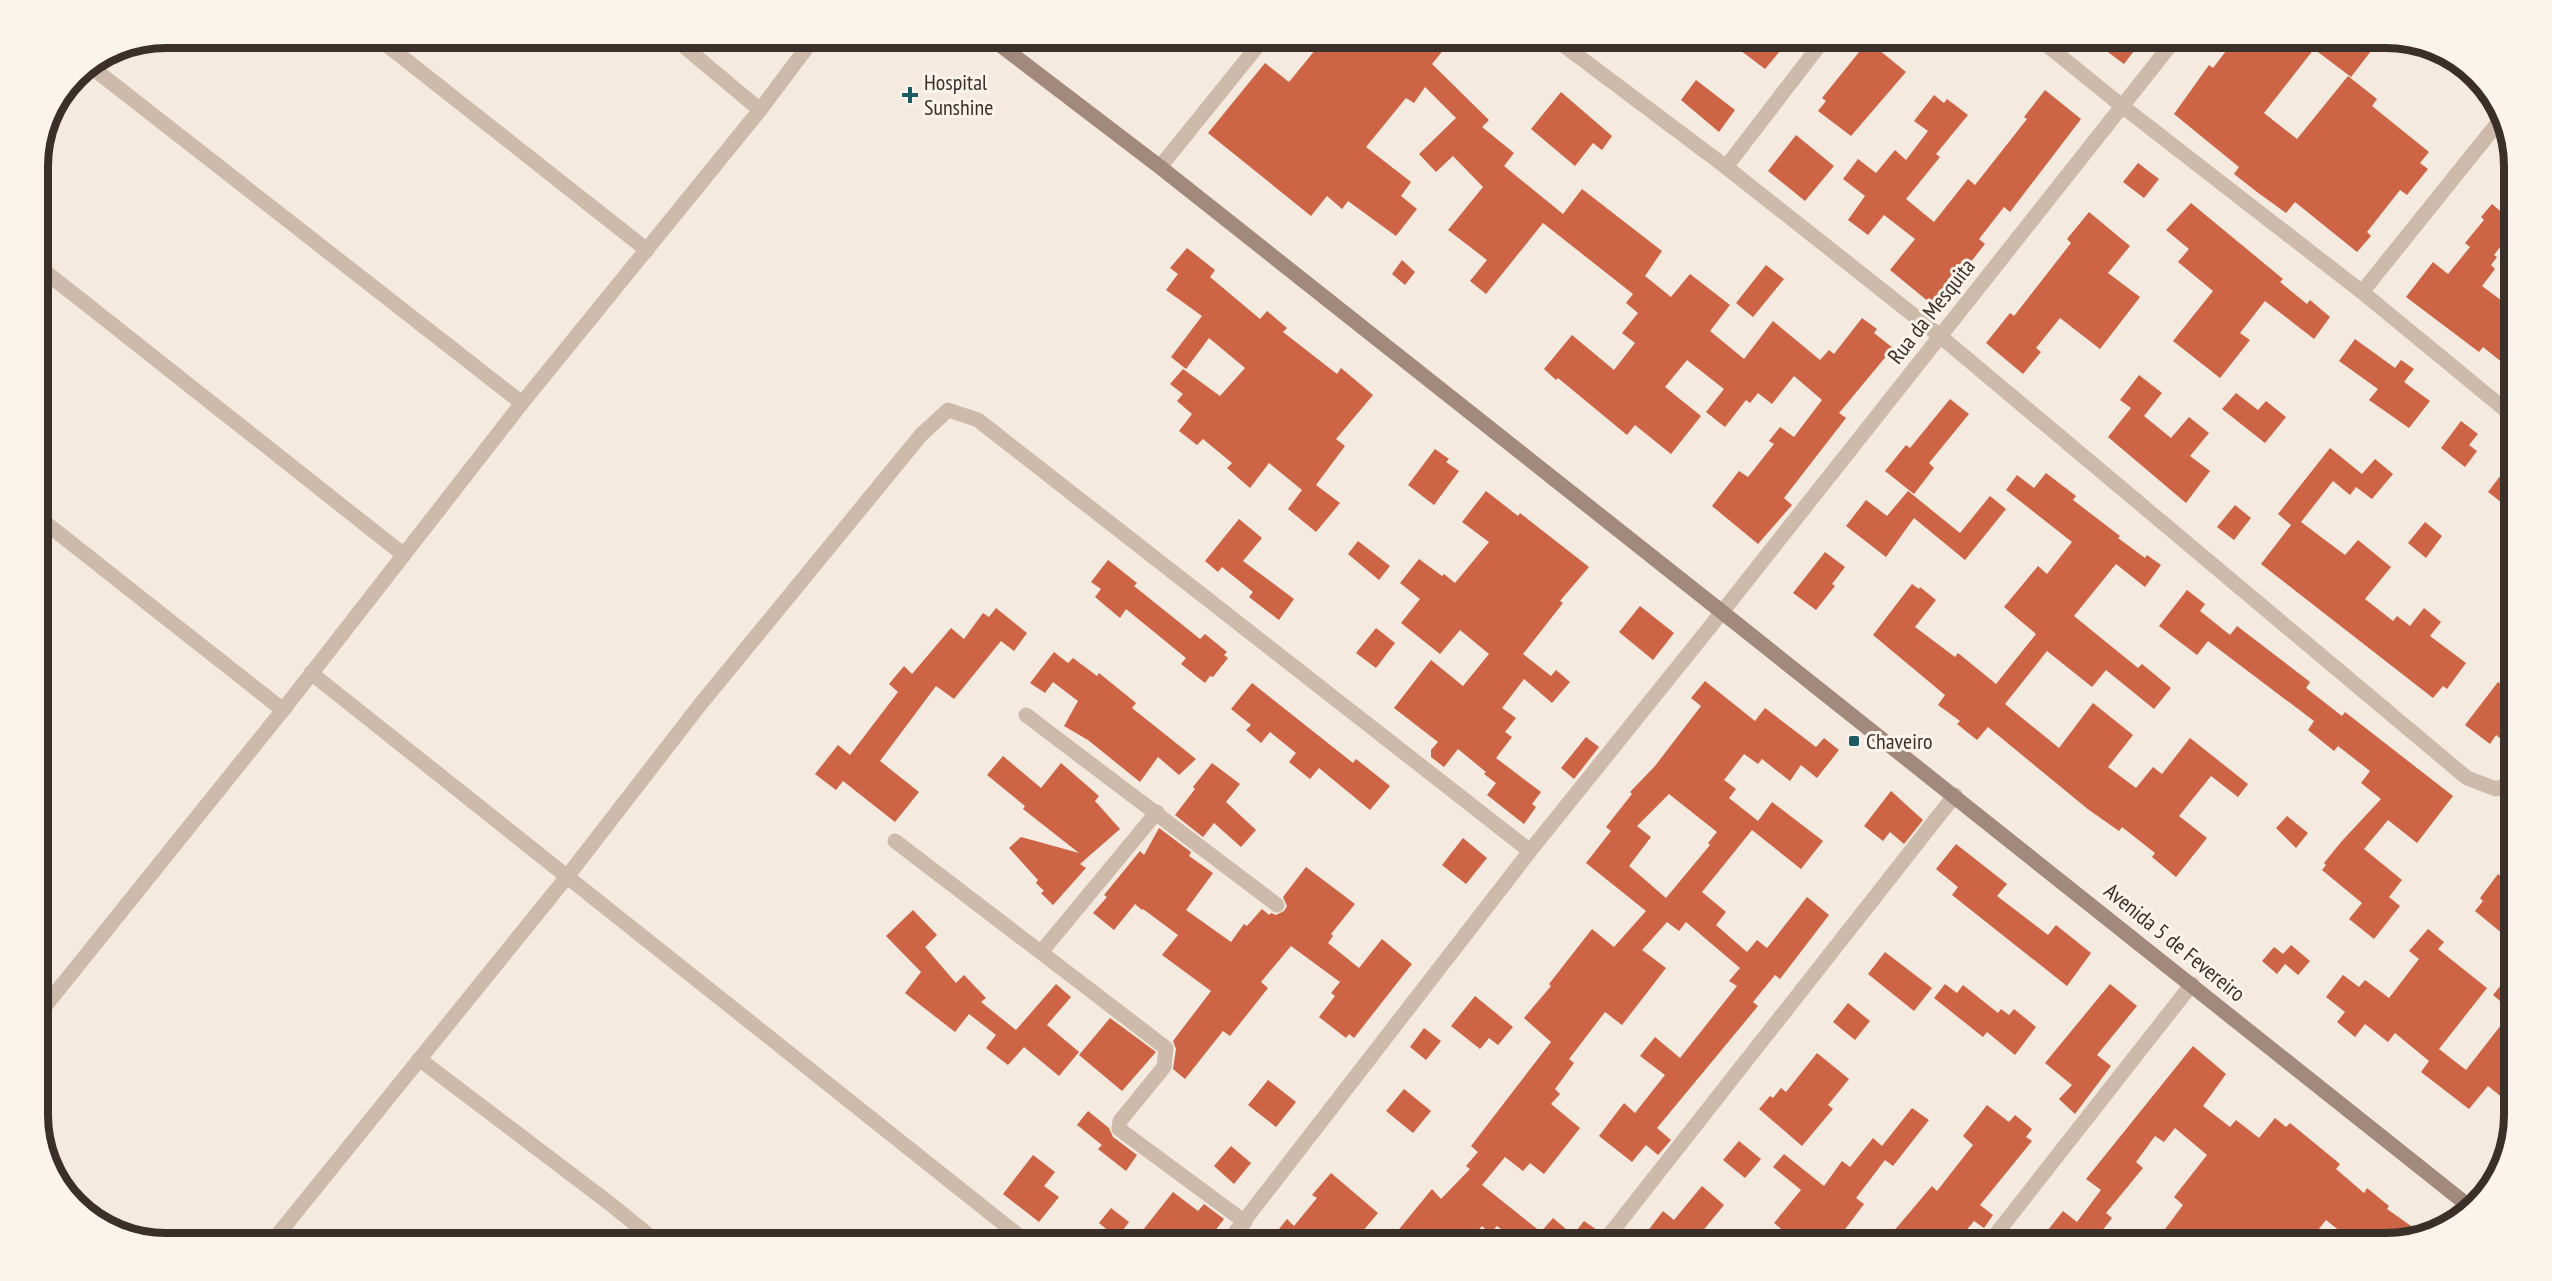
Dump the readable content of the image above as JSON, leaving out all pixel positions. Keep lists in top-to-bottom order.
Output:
{
  "streets": {
    "street": ["Rua da Mesquita", "Avenida 5 de Fevereiro"]
  },
  "crossings": [
    ["Rua da Mesquita", "Avenida 5 de Fevereiro"]
  ],
  "places": {
    "health": ["Hospital Sunshine"],
    "transit": ["Chaveiro"]
  }
}
